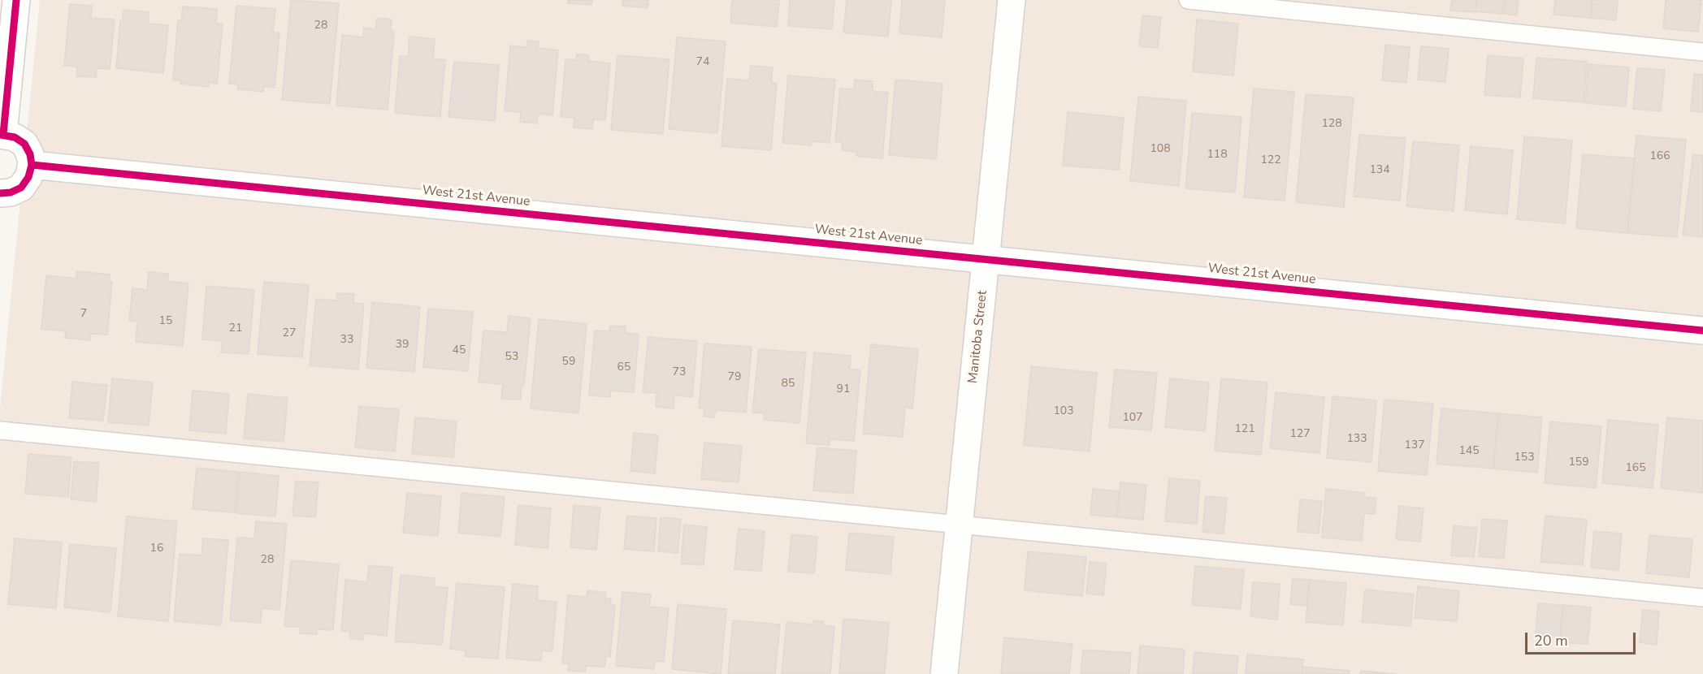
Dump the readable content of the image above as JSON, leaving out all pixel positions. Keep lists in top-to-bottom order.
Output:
{
  "streets": {
    "street": ["West 21st Avenue", "Manitoba Street"]
  },
  "crossings": [
    ["West 21st Avenue", "Manitoba Street"]
  ],
  "house_numbers": [
    "28",
    "74",
    "128",
    "108",
    "118",
    "166",
    "122",
    "134",
    "7",
    "15",
    "21",
    "27",
    "33",
    "39",
    "45",
    "53",
    "59",
    "65",
    "73",
    "79",
    "85",
    "91",
    "103",
    "107",
    "121",
    "127",
    "133",
    "137",
    "145",
    "153",
    "159",
    "165",
    "16",
    "28"
  ],
  "scale_bar": "20 m"
}
